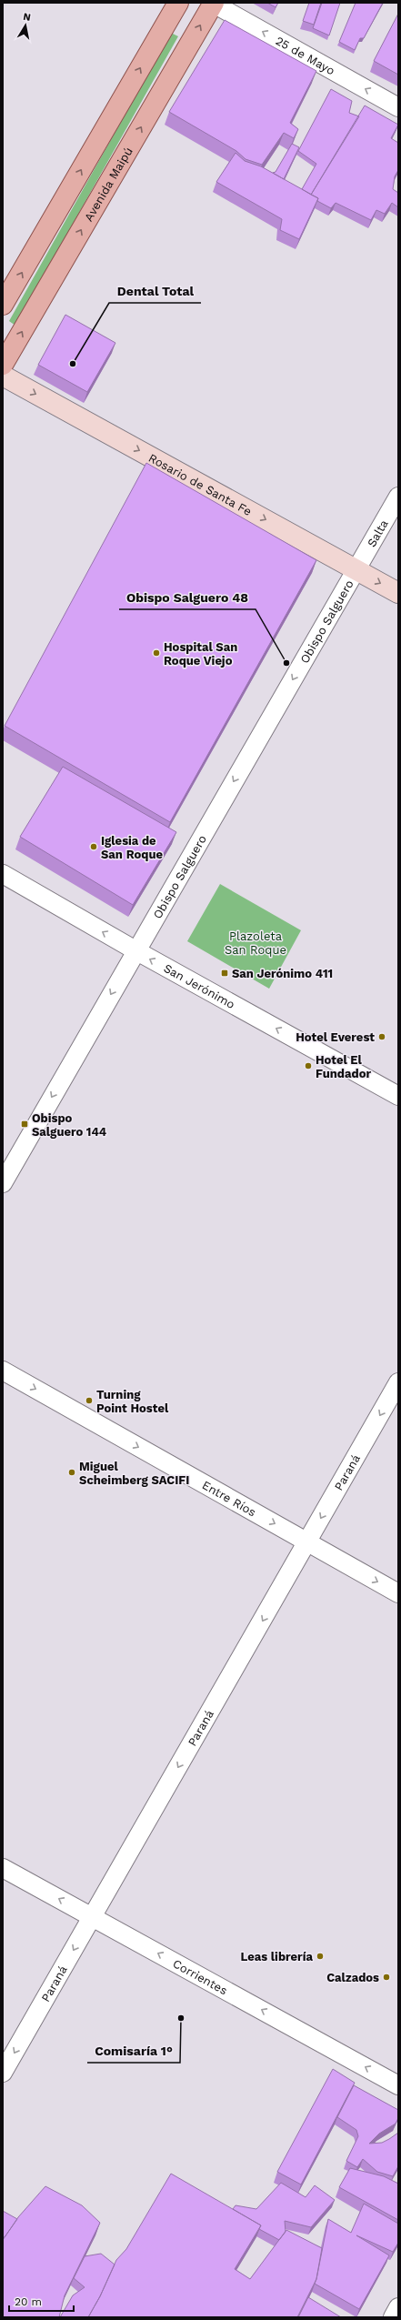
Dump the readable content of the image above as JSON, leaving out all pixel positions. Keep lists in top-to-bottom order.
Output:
{
  "streets": {
    "main road": ["Avenida Maipú"],
    "street": [
      "25 de Mayo",
      "Rosario de Santa Fe",
      "Salta",
      "Obispo Salguero",
      "San Jerónimo",
      "Paraná",
      "Entre Ríos",
      "Corrientes"
    ]
  },
  "crossings": [
    ["25 de Mayo", "Avenida Maipú"],
    ["Rosario de Santa Fe", "Salta"],
    ["Rosario de Santa Fe", "Obispo Salguero"],
    ["Salta", "Obispo Salguero"],
    ["Obispo Salguero", "San Jerónimo"],
    ["Paraná", "Entre Ríos"],
    ["Paraná", "Corrientes"]
  ],
  "one_way": [
    "25 de Mayo",
    "Rosario de Santa Fe",
    "Obispo Salguero",
    "San Jerónimo",
    "Paraná",
    "Entre Ríos",
    "Corrientes"
  ],
  "parks": ["Plazoleta San Roque"],
  "places": {
    "other": [
      "Dental Total",
      "Hospital San Roque Viejo",
      "Obispo Salguero 48",
      "Iglesia de San Roque",
      "Hotel Everest",
      "Hotel El Fundador",
      "Turning Point Hostel",
      "Miguel Scheimberg SACIFI",
      "Leas librería",
      "Calzados",
      "Comisaría 1°"
    ],
    "transit": ["San Jerónimo 411", "Obispo Salguero 144"]
  },
  "scale_bar": "20 m",
  "north": "top"
}
